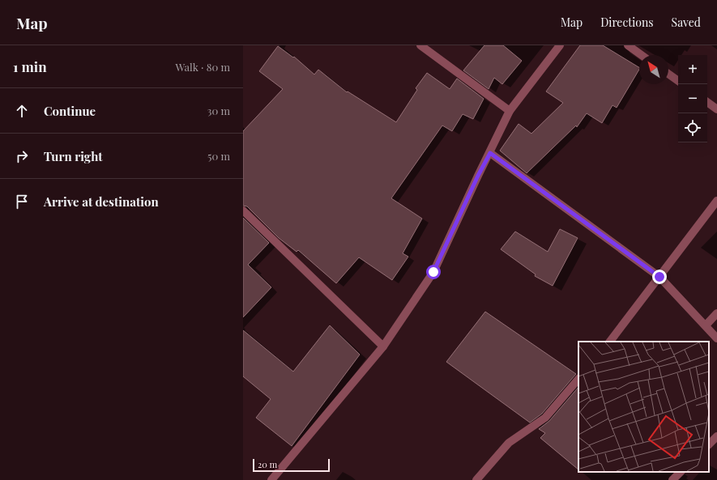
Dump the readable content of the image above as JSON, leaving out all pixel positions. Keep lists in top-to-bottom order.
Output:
{
  "scale_bar": "20 m",
  "north": "top left",
  "page": {
    "header": "Map",
    "nav": ["Map", "Directions", "Saved"],
    "heading": ["1 min", "Walk · 80 m"],
    "map_buttons": ["+", "−"],
    "list": [
      ["Continue", "30 m"],
      ["Turn right", "50 m"],
      "Arrive at destination"
    ],
    "scale": "20 m"
  }
}
